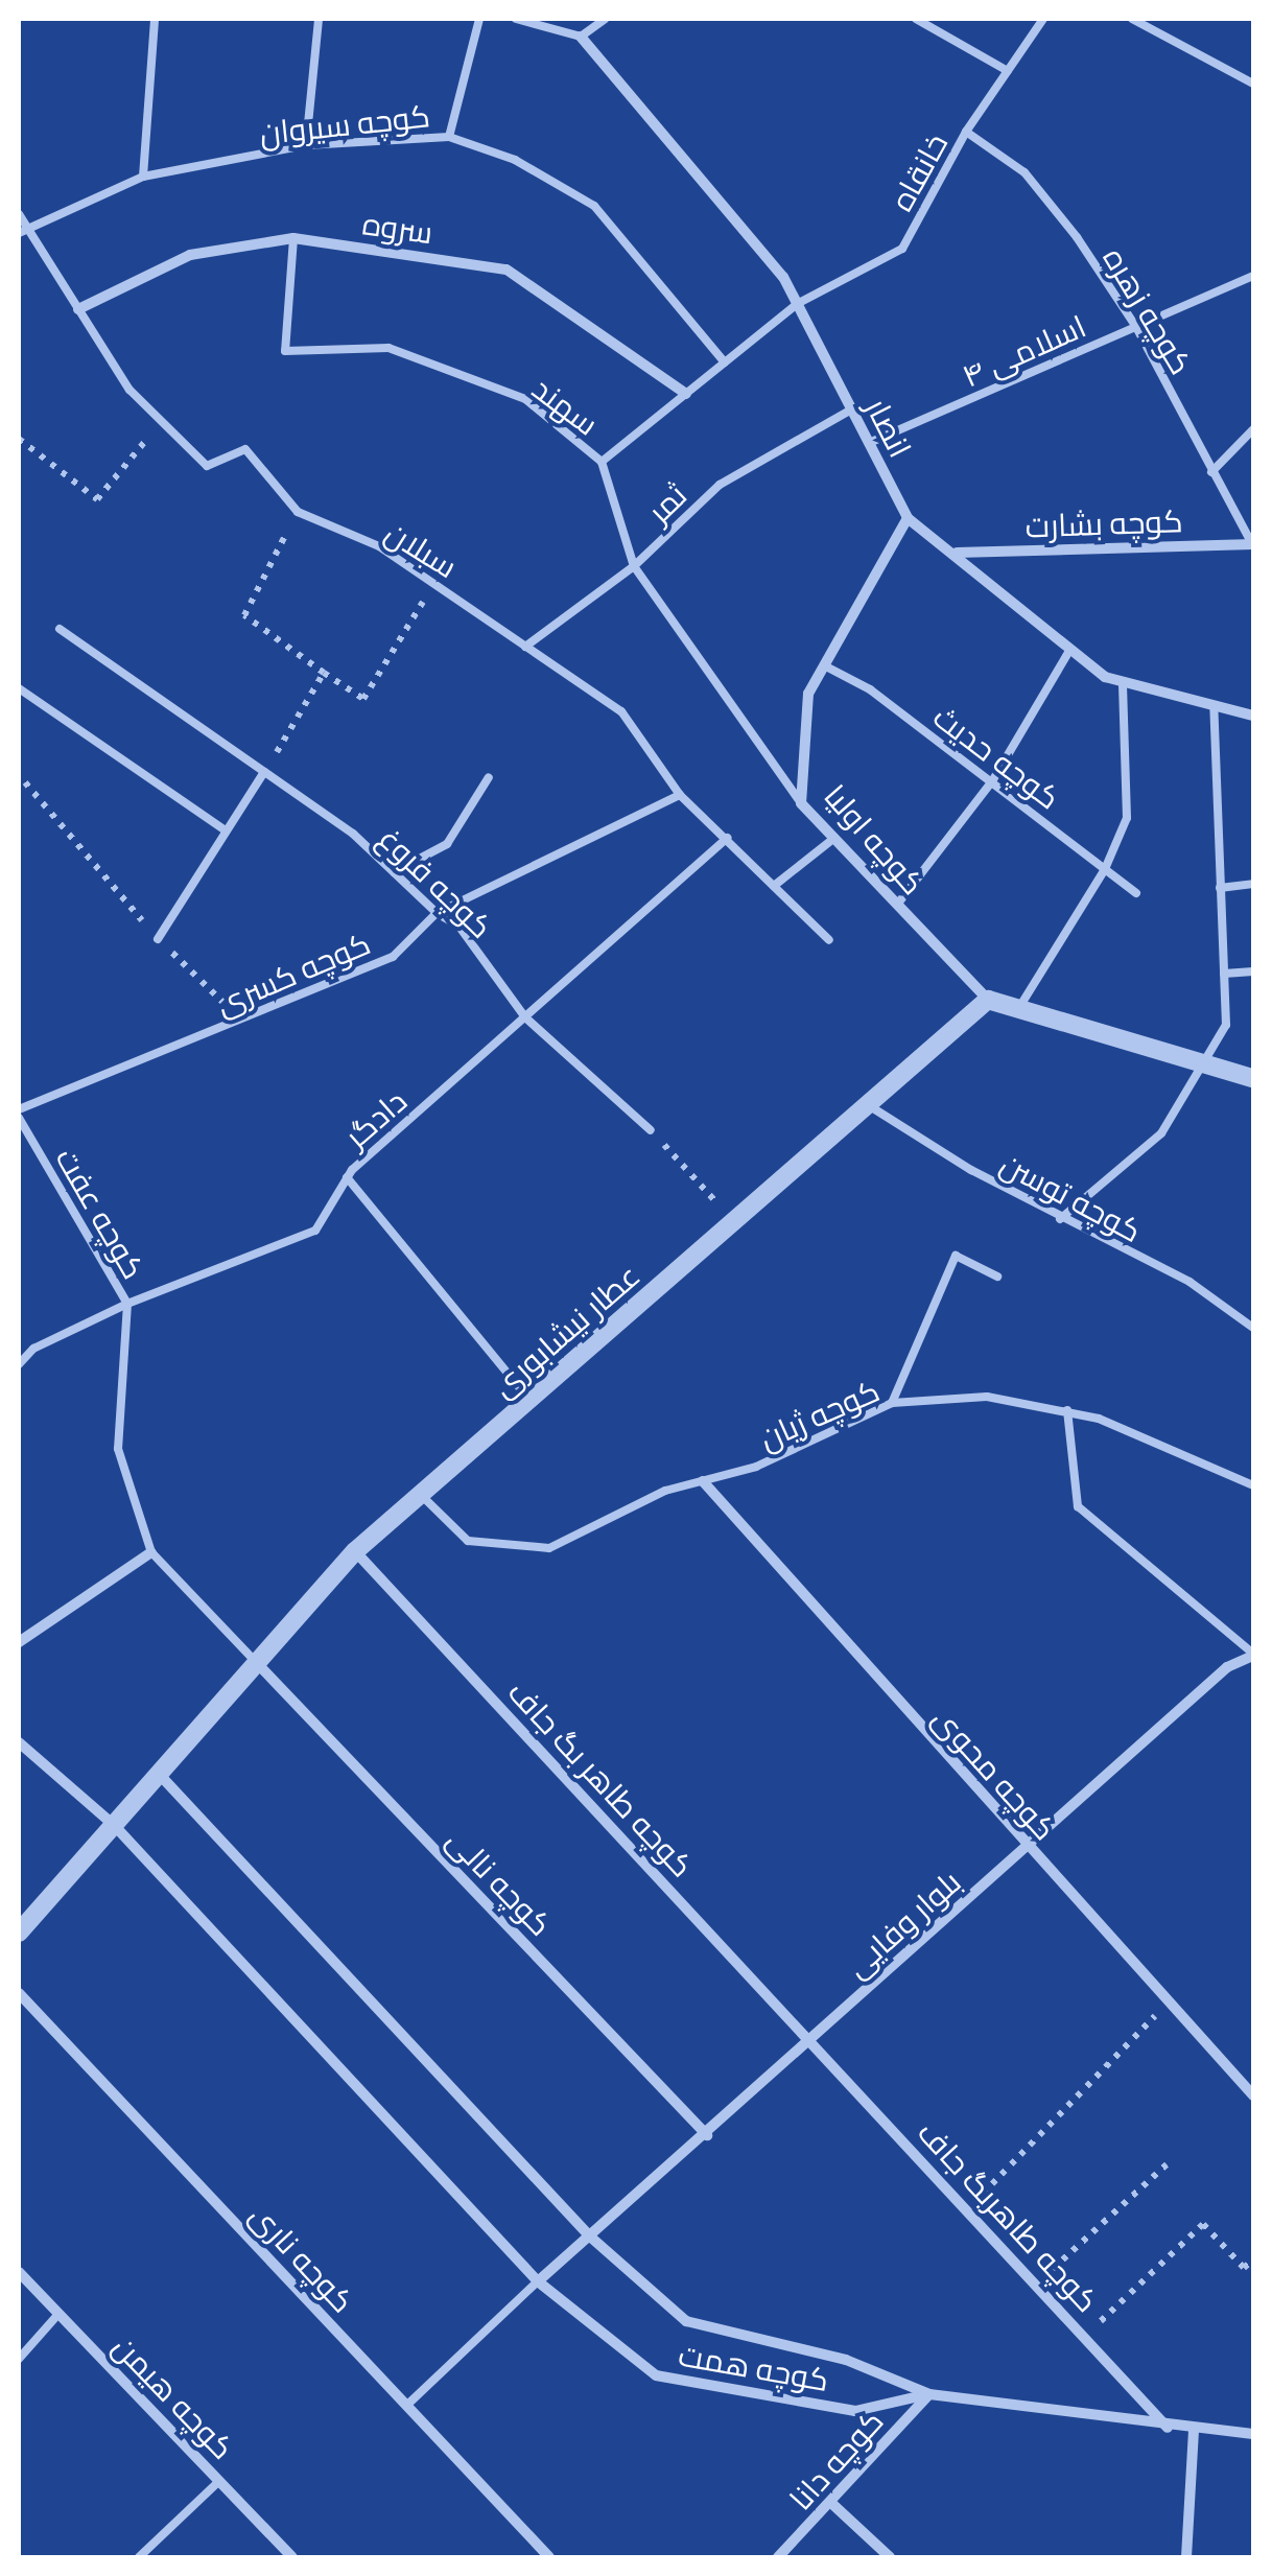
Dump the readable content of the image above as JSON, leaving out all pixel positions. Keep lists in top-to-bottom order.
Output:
{
  "streets": {
    "street": [
      "سروه",
      "انصار",
      "کوچه بشارت",
      "کوچه اولیا",
      "عطار نیشابوری",
      "کوچه محوی",
      "کوچه طاهر بگ جاف",
      "کوچه نالی",
      "بلوار وفایی",
      "کوچه طاهربگ جاف",
      "کوچه ناری",
      "کوچه همت",
      "کوچه هیمن",
      "کوچه دانا"
    ],
    "lane": [
      "کوچه سیروان",
      "خانقاه",
      "کوچه زهره",
      "اسلامی ۴",
      "سهند",
      "ثمر",
      "سبلان",
      "کوچه حدیث",
      "کوچه فروغ",
      "کوچه کسری",
      "دادگر",
      "کوچه توسن",
      "کوچه عفت",
      "کوچه ژیان"
    ]
  },
  "crossings": [
    ["کوچه سیروان", "خانقاه"],
    ["کوچه سیروان", "سبلان"],
    ["خانقاه", "سروه"],
    ["خانقاه", "کوچه زهره"],
    ["خانقاه", "سهند"],
    ["خانقاه", "انصار"],
    ["سروه", "سهند"],
    ["سروه", "سبلان"],
    ["کوچه زهره", "اسلامی ۴"],
    ["کوچه زهره", "کوچه بشارت"],
    ["اسلامی ۴", "انصار"],
    ["سهند", "ثمر"],
    ["سهند", "کوچه اولیا"],
    ["انصار", "ثمر"],
    ["انصار", "کوچه بشارت"],
    ["انصار", "کوچه اولیا"],
    ["ثمر", "سبلان"],
    ["سبلان", "کوچه کسری"],
    ["سبلان", "دادگر"],
    ["کوچه حدیث", "کوچه اولیا"],
    ["کوچه اولیا", "عطار نیشابوری"],
    ["کوچه فروغ", "کوچه کسری"],
    ["کوچه فروغ", "دادگر"],
    ["دادگر", "کوچه عفت"],
    ["کوچه توسن", "عطار نیشابوری"],
    ["کوچه عفت", "عطار نیشابوری"],
    ["کوچه عفت", "کوچه نالی"],
    ["عطار نیشابوری", "کوچه ژیان"],
    ["عطار نیشابوری", "کوچه طاهر بگ جاف"],
    ["عطار نیشابوری", "کوچه نالی"],
    ["کوچه ژیان", "کوچه محوی"],
    ["کوچه محوی", "بلوار وفایی"],
    ["کوچه طاهر بگ جاف", "بلوار وفایی"],
    ["کوچه طاهر بگ جاف", "کوچه طاهربگ جاف"],
    ["کوچه نالی", "بلوار وفایی"],
    ["بلوار وفایی", "کوچه طاهربگ جاف"],
    ["بلوار وفایی", "کوچه همت"],
    ["کوچه طاهربگ جاف", "کوچه همت"],
    ["کوچه همت", "کوچه دانا"]
  ]
}
